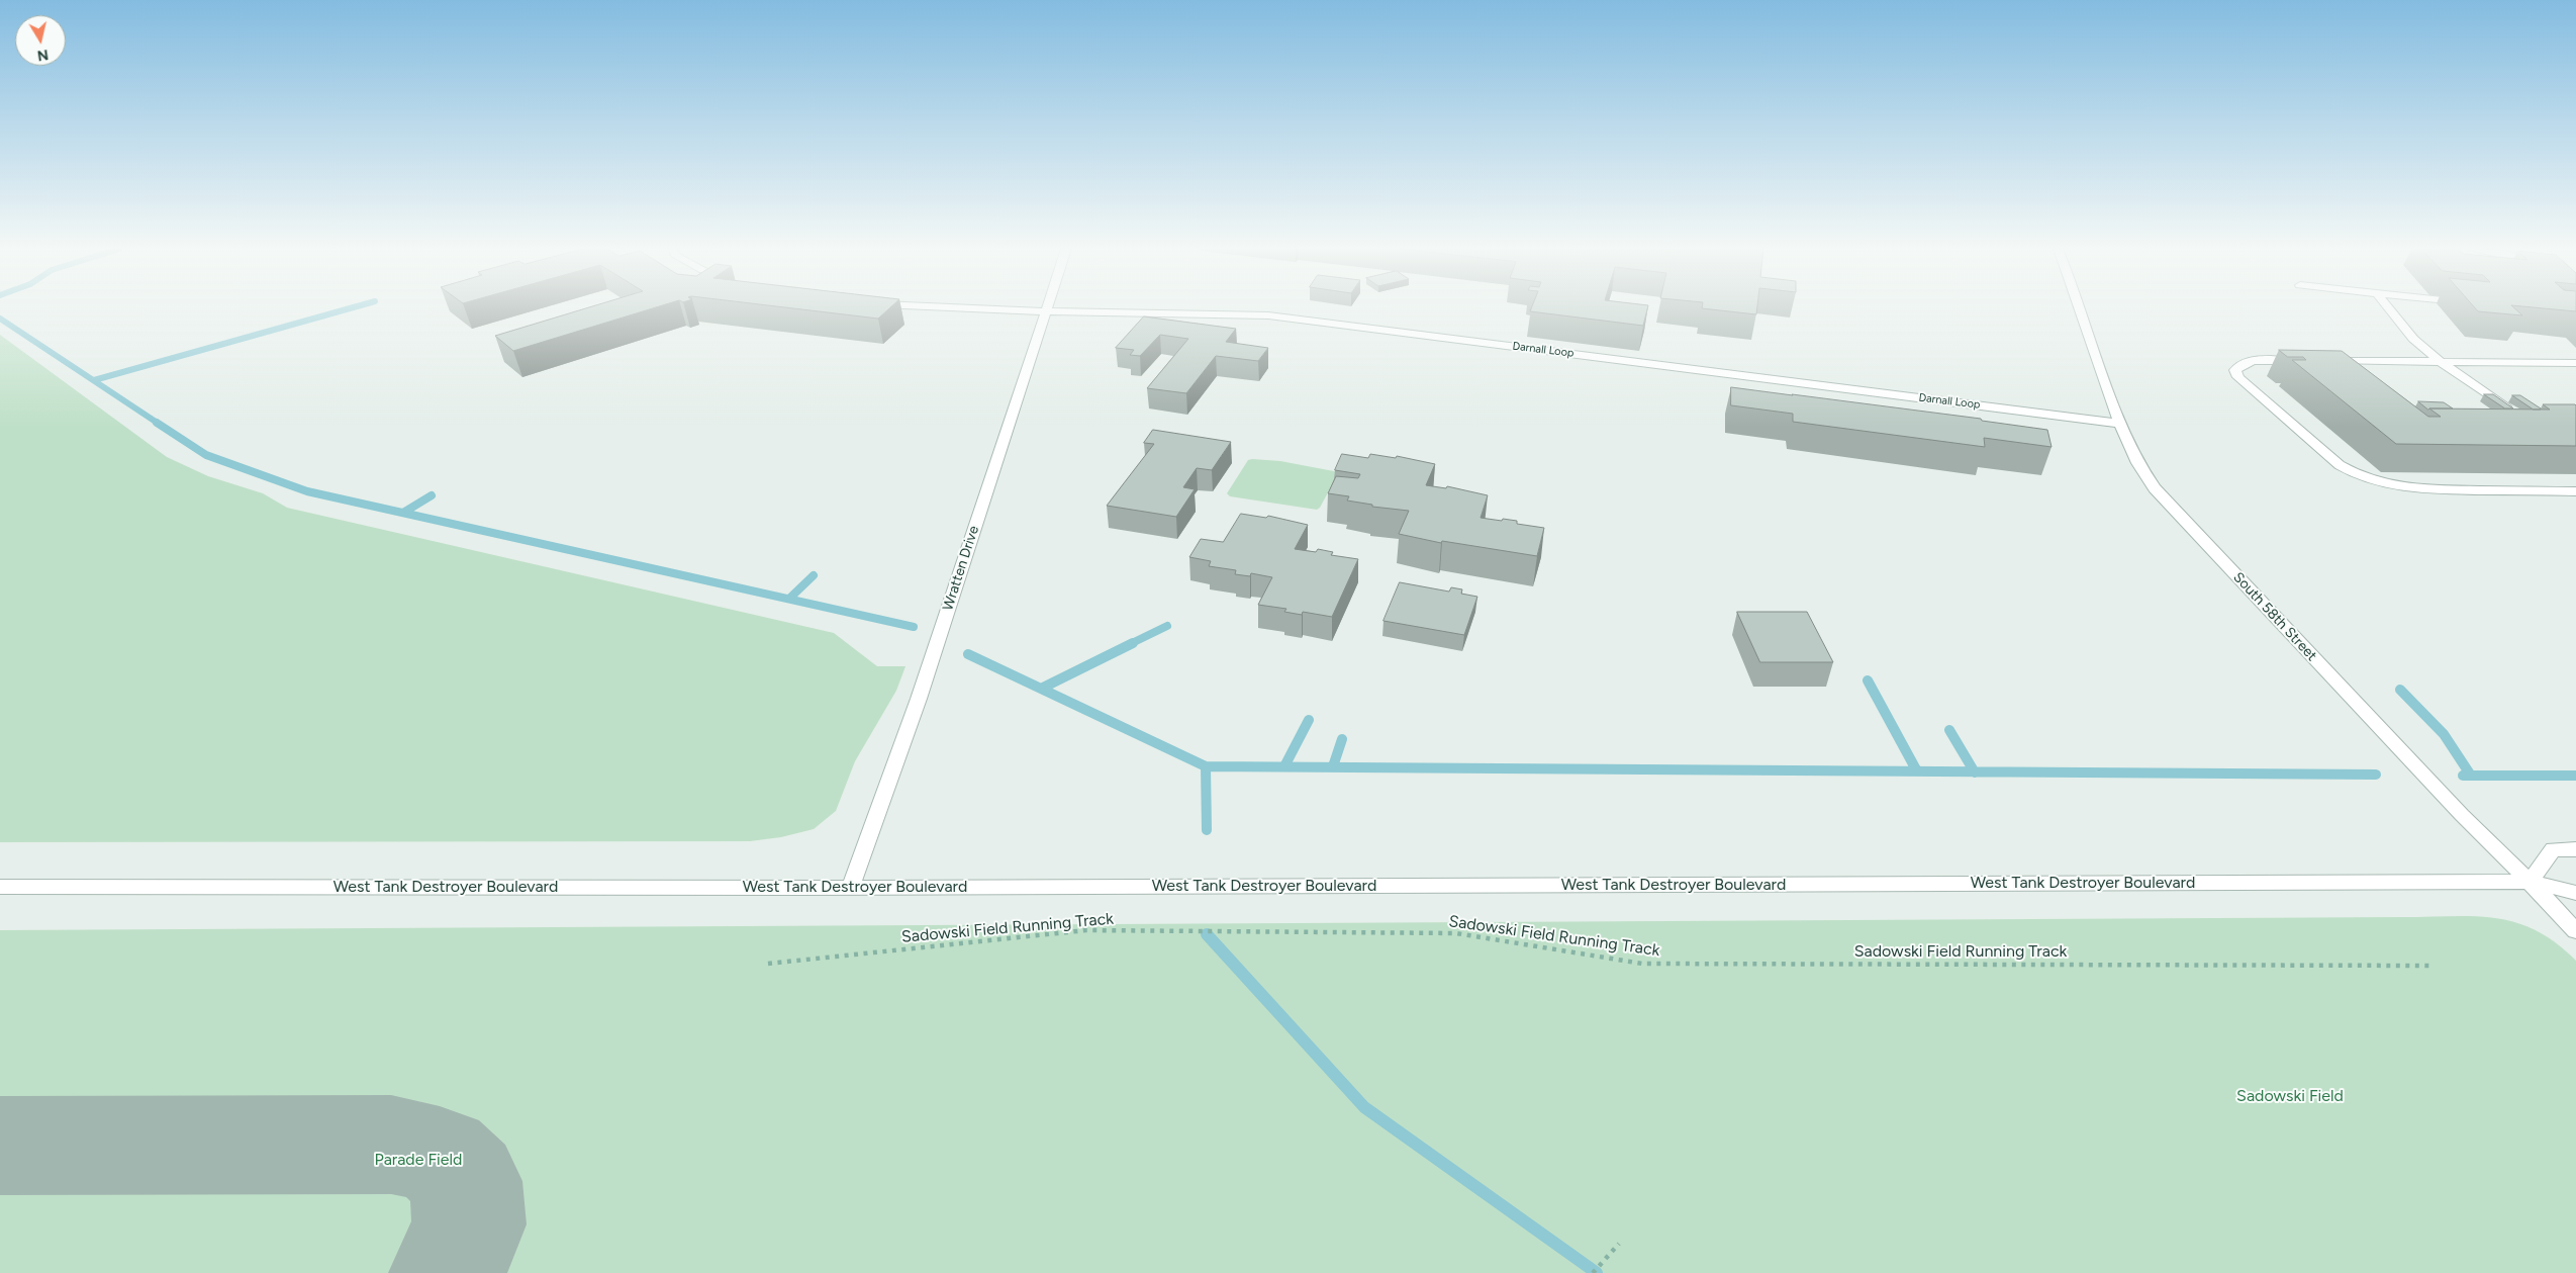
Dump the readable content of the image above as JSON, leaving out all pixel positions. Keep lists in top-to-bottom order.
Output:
{
  "streets": {
    "street": [
      "Darnall Loop",
      "Wratten Drive",
      "South 58th Street",
      "West Tank Destroyer Boulevard"
    ],
    "path": ["Sadowski Field Running Track"]
  },
  "crossings": [
    ["Darnall Loop", "Wratten Drive"],
    ["Darnall Loop", "South 58th Street"],
    ["Wratten Drive", "West Tank Destroyer Boulevard"],
    ["South 58th Street", "West Tank Destroyer Boulevard"]
  ],
  "parks": ["Sadowski Field", "Parade Field"],
  "north": "bottom"
}
